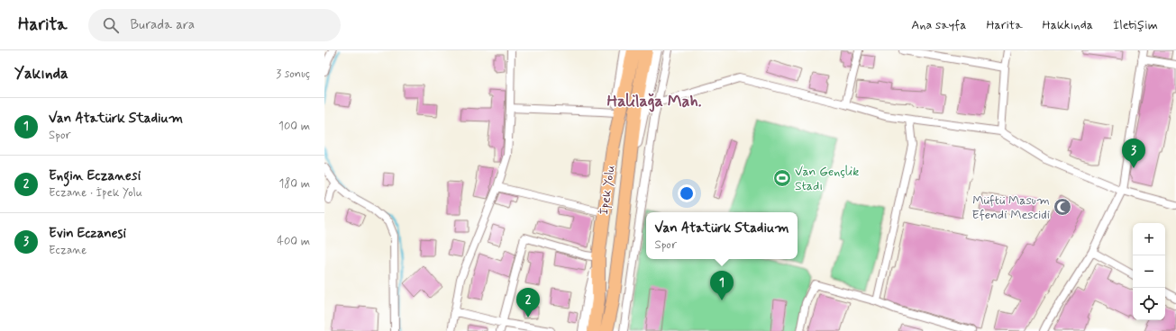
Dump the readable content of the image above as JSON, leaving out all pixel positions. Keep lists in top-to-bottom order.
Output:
{
  "streets": {
    "highway": ["İpek Yolu"]
  },
  "districts": ["Halilağa Mah."],
  "places": {
    "sports": ["Van Gençlik Stadı"],
    "mosque": ["Müftü Masum Efendi Mescidi"]
  },
  "page": {
    "header": "Harita",
    "search": "Burada ara",
    "nav": [
      "Ana sayfa",
      "Harita",
      "Hakkında",
      "İletişim"
    ],
    "heading": ["Yakında", "3 sonuç"],
    "list": [
      {
        "mark": "1",
        "name": "Van Atatürk Stadium",
        "note": "Spor",
        "value": "100 m"
      },
      {
        "mark": "2",
        "name": "Engin Eczanesi",
        "note": "Eczane · İpek Yolu",
        "value": "180 m"
      },
      {
        "mark": "3",
        "name": "Evin Eczanesi",
        "note": "Eczane",
        "value": "400 m"
      }
    ],
    "pins": ["3", "1", "2"],
    "popup": ["Van Atatürk Stadium", "Spor"],
    "map_buttons": ["+", "−"]
  }
}
